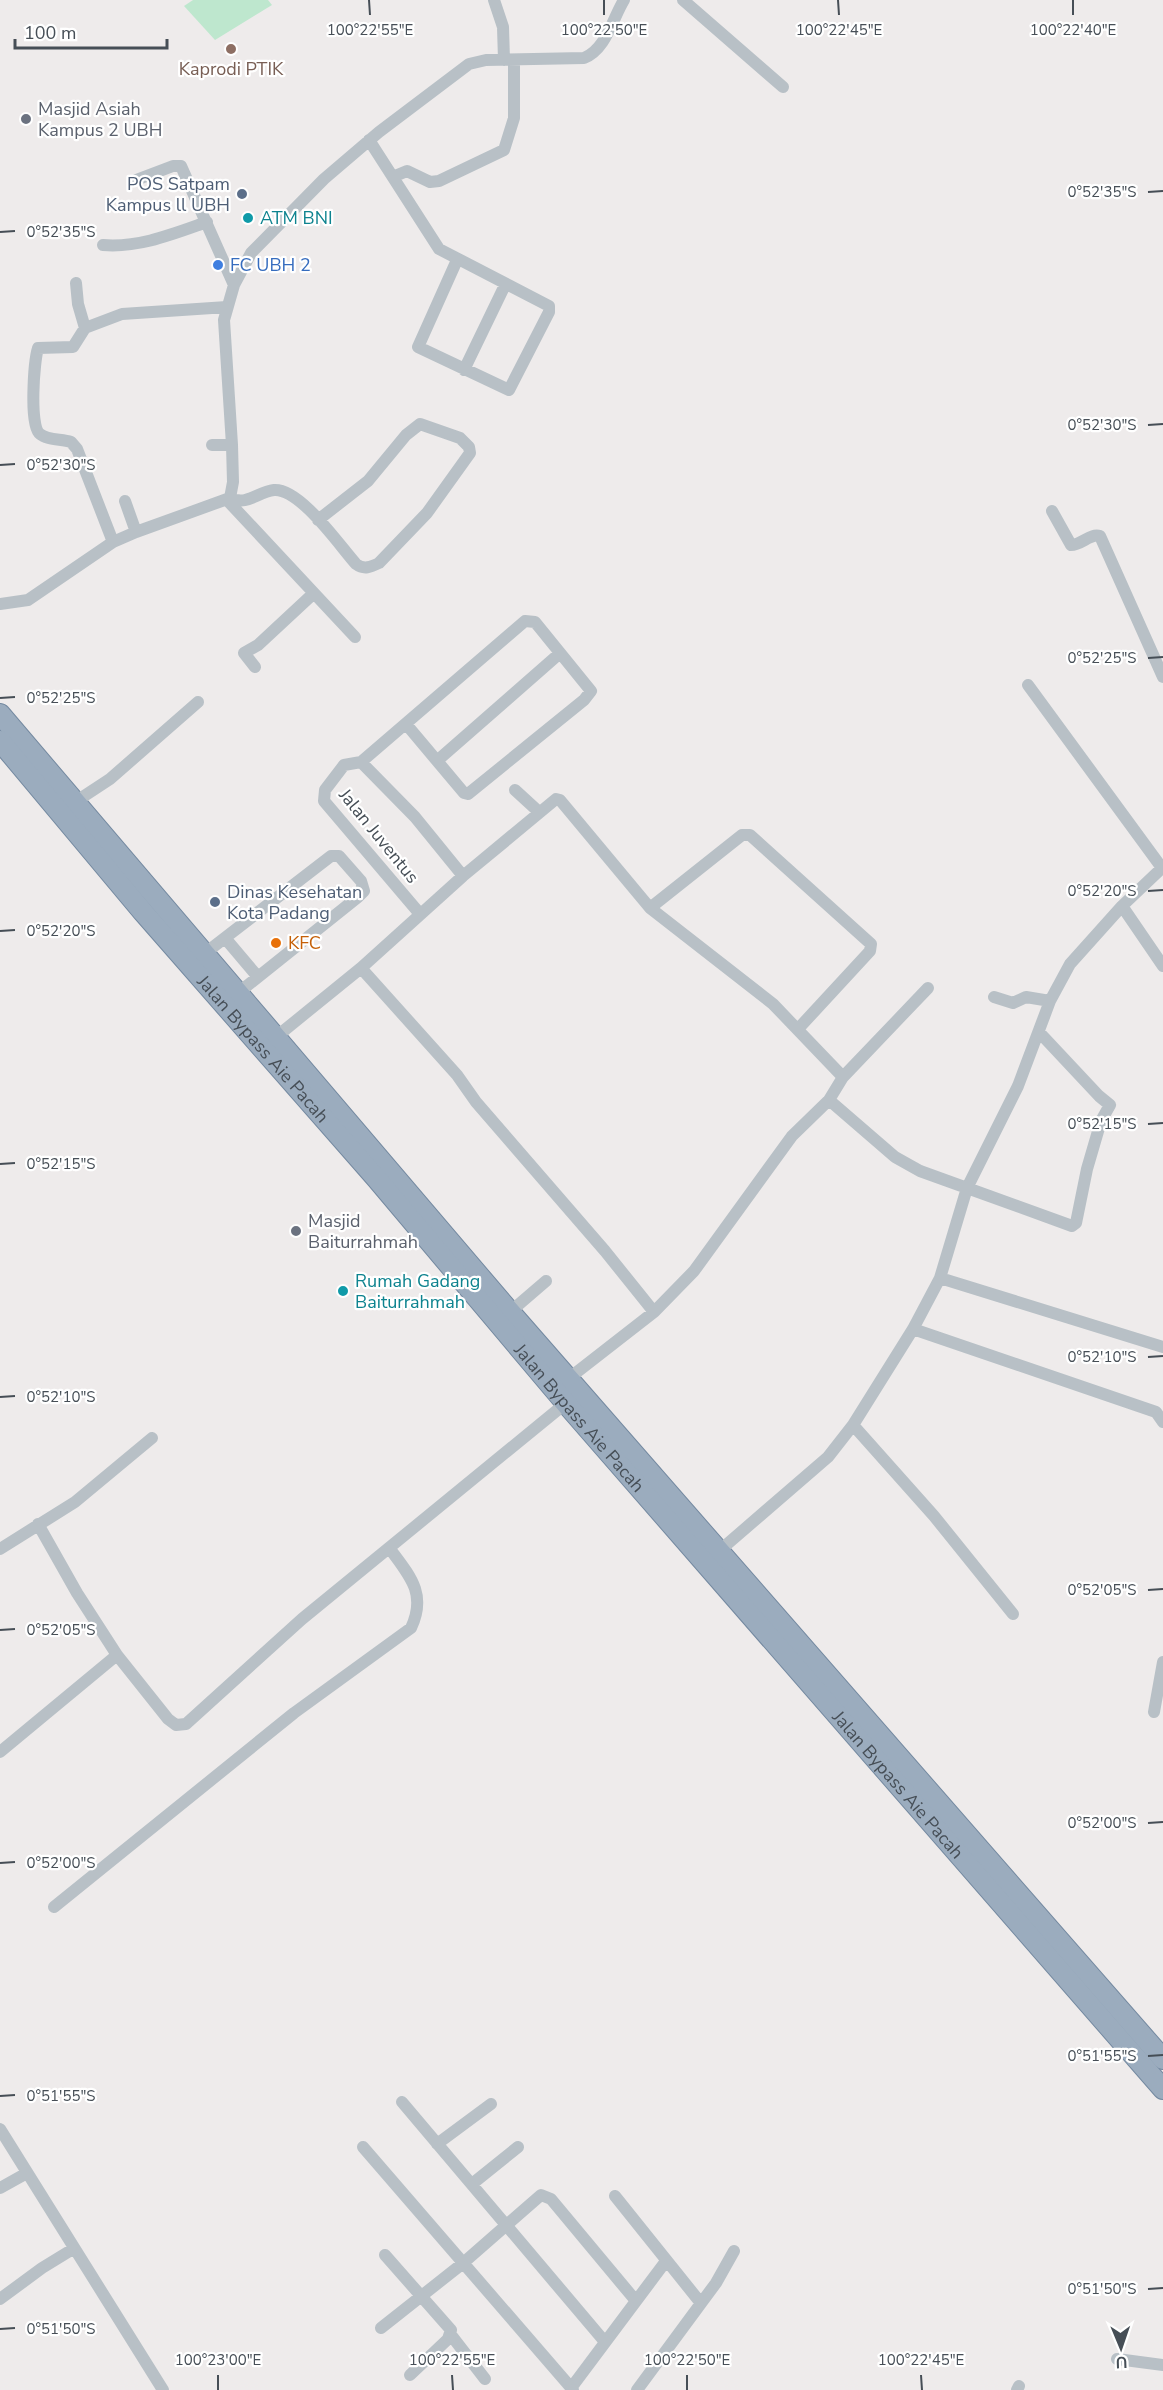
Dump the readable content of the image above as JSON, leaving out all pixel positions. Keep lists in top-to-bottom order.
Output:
{
  "streets": {
    "highway": ["Jalan Bypass Aie Pacah"],
    "street": ["Jalan Juventus"]
  },
  "places": [
    "Kaprodi PTIK",
    "Masjid Asiah Kampus 2 UBH",
    "POS Satpam Kampus ll UBH",
    "ATM BNI",
    "FC UBH 2",
    "Dinas Kesehatan Kota Padang",
    "KFC",
    "Masjid Baiturrahmah",
    "Rumah Gadang Baiturrahmah"
  ],
  "scale_bar": "100 m",
  "north": "bottom",
  "coordinates": [
    "100°22'55\"E",
    "100°22'50\"E",
    "100°22'45\"E",
    "100°22'40\"E",
    "0°52'35\"S",
    "0°52'30\"S",
    "0°52'25\"S",
    "0°52'20\"S",
    "0°52'15\"S",
    "0°52'10\"S",
    "0°52'05\"S",
    "0°52'00\"S",
    "0°51'55\"S",
    "0°51'50\"S",
    "100°23'00\"E"
  ]
}
